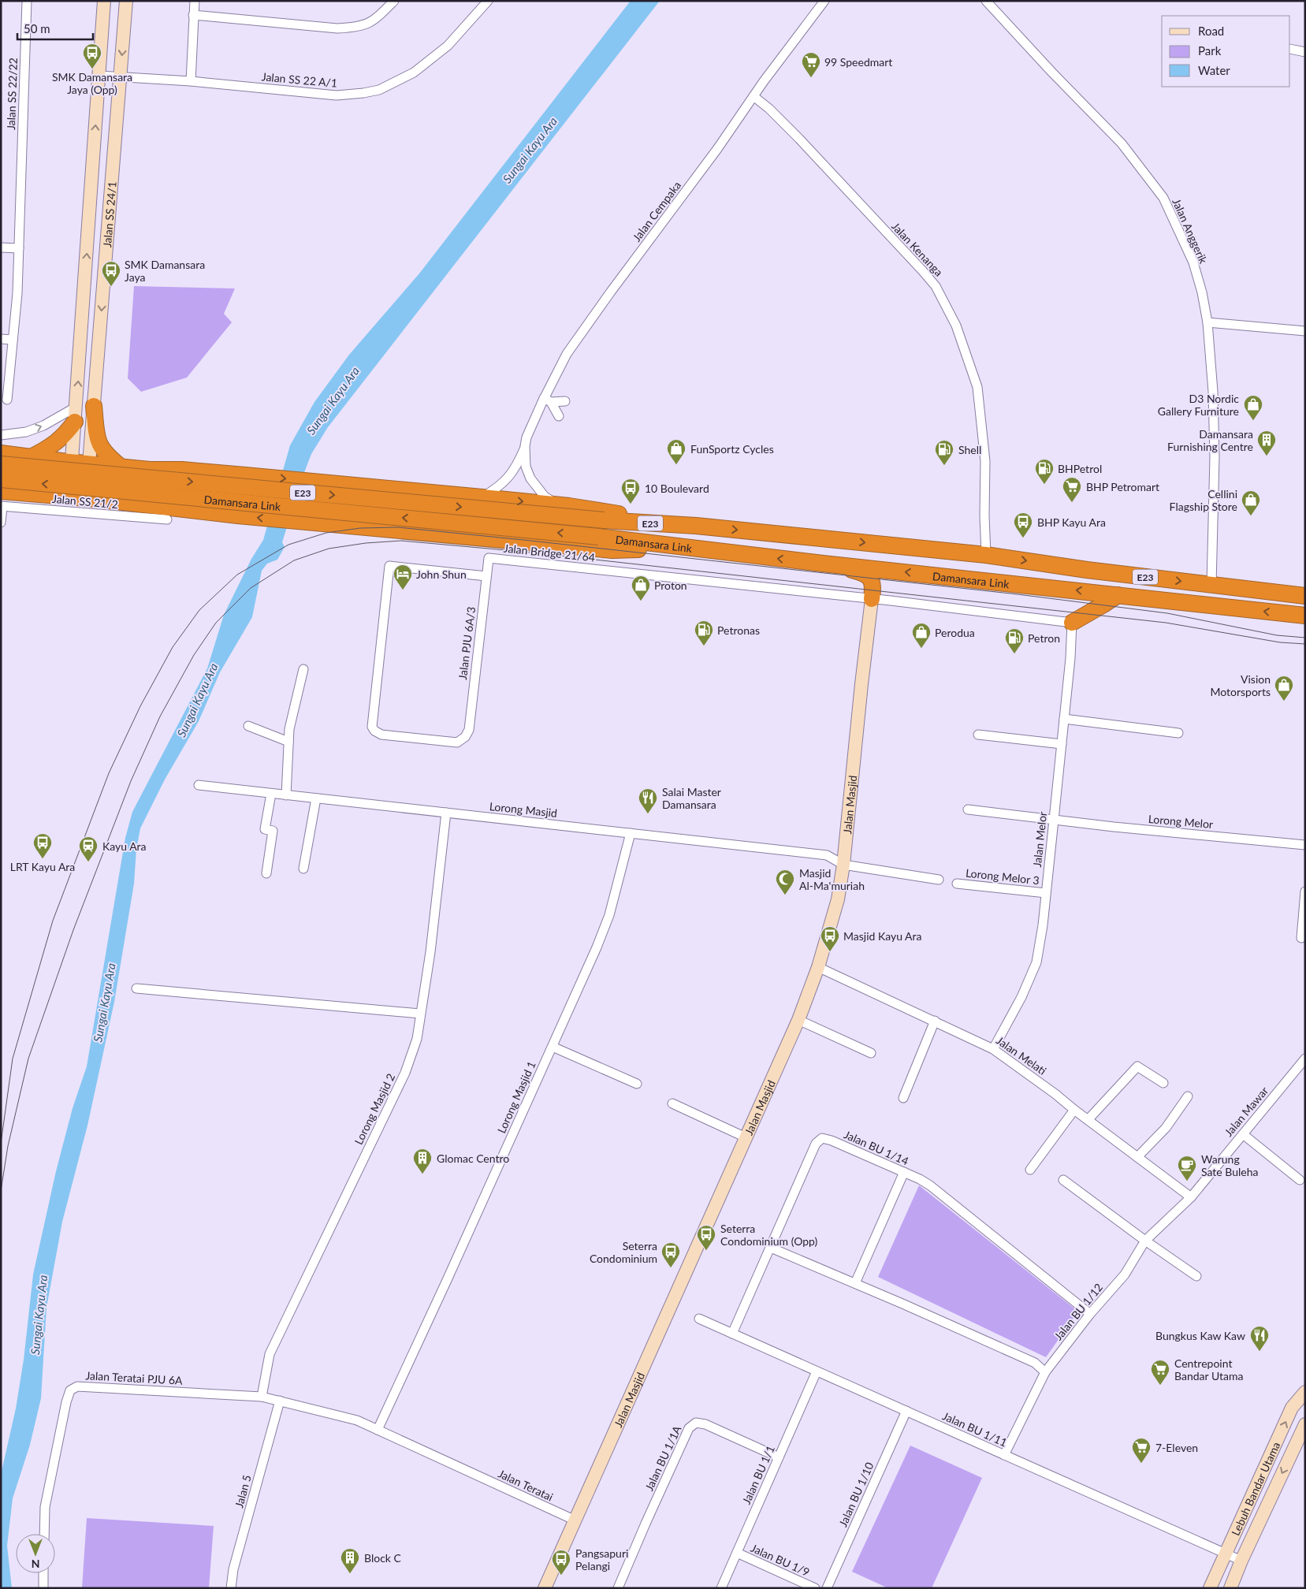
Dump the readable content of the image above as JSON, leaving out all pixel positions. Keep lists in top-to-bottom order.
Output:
{
  "streets": {
    "highway": ["E23", "Damansara Link"],
    "main road": ["Jalan SS 24/1", "Jalan Masjid", "Lebuh Bandar Utama"],
    "street": [
      "Jalan SS 22 A/1",
      "Jalan SS 22/22",
      "Jalan Cempaka",
      "Jalan Anggerik",
      "Jalan Kenanga",
      "Jalan SS 21/2",
      "Jalan Bridge 21/64",
      "Jalan PJU 6A/3",
      "Lorong Masjid",
      "Lorong Melor",
      "Jalan Melor",
      "Lorong Melor 3",
      "Jalan Melati",
      "Lorong Masjid 1",
      "Lorong Masjid 2",
      "Jalan Mawar",
      "Jalan BU 1/14",
      "Jalan BU 1/12",
      "Jalan Teratai PJU 6A",
      "Jalan BU 1/11",
      "Jalan BU 1/1A",
      "Jalan BU 1/1",
      "Jalan Teratai",
      "Jalan 5",
      "Jalan BU 1/10",
      "Jalan BU 1/9"
    ]
  },
  "crossings": [
    ["Jalan SS 22 A/1", "Jalan SS 24/1"],
    ["Jalan Cempaka", "Jalan Kenanga"],
    ["Jalan Anggerik", "Damansara Link"],
    ["Jalan Kenanga", "Damansara Link"],
    ["Jalan Bridge 21/64", "Jalan PJU 6A/3"],
    ["Jalan Bridge 21/64", "Jalan Masjid"],
    ["Jalan Bridge 21/64", "Jalan Melor"],
    ["Jalan Masjid", "Lorong Masjid"],
    ["Jalan Masjid", "Jalan Melati"],
    ["Jalan Masjid", "Jalan Teratai"],
    ["Lorong Masjid", "Lorong Masjid 1"],
    ["Lorong Masjid", "Lorong Masjid 2"],
    ["Lorong Melor", "Jalan Melor"],
    ["Jalan Melor", "Lorong Melor 3"],
    ["Jalan Melor", "Jalan Melati"],
    ["Jalan Melati", "Jalan Mawar"],
    ["Jalan Melati", "Jalan BU 1/12"],
    ["Lorong Masjid 1", "Jalan Teratai PJU 6A"],
    ["Lorong Masjid 1", "Jalan Teratai"],
    ["Lorong Masjid 2", "Jalan Teratai PJU 6A"],
    ["Jalan Mawar", "Jalan BU 1/12"],
    ["Jalan BU 1/14", "Jalan BU 1/12"],
    ["Jalan BU 1/14", "Jalan BU 1/11"],
    ["Jalan BU 1/12", "Jalan BU 1/11"],
    ["Jalan Teratai PJU 6A", "Jalan Teratai"],
    ["Jalan Teratai PJU 6A", "Jalan 5"],
    ["Jalan BU 1/11", "Jalan BU 1/1"],
    ["Jalan BU 1/11", "Lebuh Bandar Utama"],
    ["Jalan BU 1/11", "Jalan BU 1/10"],
    ["Jalan BU 1/1A", "Jalan BU 1/1"],
    ["Jalan BU 1/1", "Jalan BU 1/9"]
  ],
  "water": ["Sungai Kayu Ara"],
  "places": {
    "bus stop": [
      "SMK Damansara Jaya (Opp)",
      "SMK Damansara Jaya",
      "10 Boulevard",
      "BHP Kayu Ara",
      "LRT Kayu Ara",
      "Masjid Kayu Ara",
      "Seterra Condominium (Opp)",
      "Seterra Condominium",
      "Pangsapuri Pelangi"
    ],
    "supermarket": [
      "99 Speedmart",
      "BHP Petromart",
      "Centrepoint Bandar Utama",
      "7-Eleven"
    ],
    "shop": [
      "D3 Nordic Gallery Furniture",
      "FunSportz Cycles",
      "Cellini Flagship Store",
      "Proton",
      "Perodua",
      "Vision Motorsports"
    ],
    "building": ["Damansara Furnishing Centre", "Glomac Centro", "Block C"],
    "fuel station": [
      "Shell",
      "BHPetrol",
      "Petronas",
      "Petron"
    ],
    "hotel": ["John Shun"],
    "restaurant": ["Salai Master Damansara", "Bungkus Kaw Kaw"],
    "station": ["Kayu Ara"],
    "mosque": ["Masjid Al-Ma'muriah"],
    "cafe": ["Warung Sate Buleha"]
  },
  "legend": ["Road", "Park", "Water"],
  "scale_bar": "50 m",
  "north": "bottom"
}
